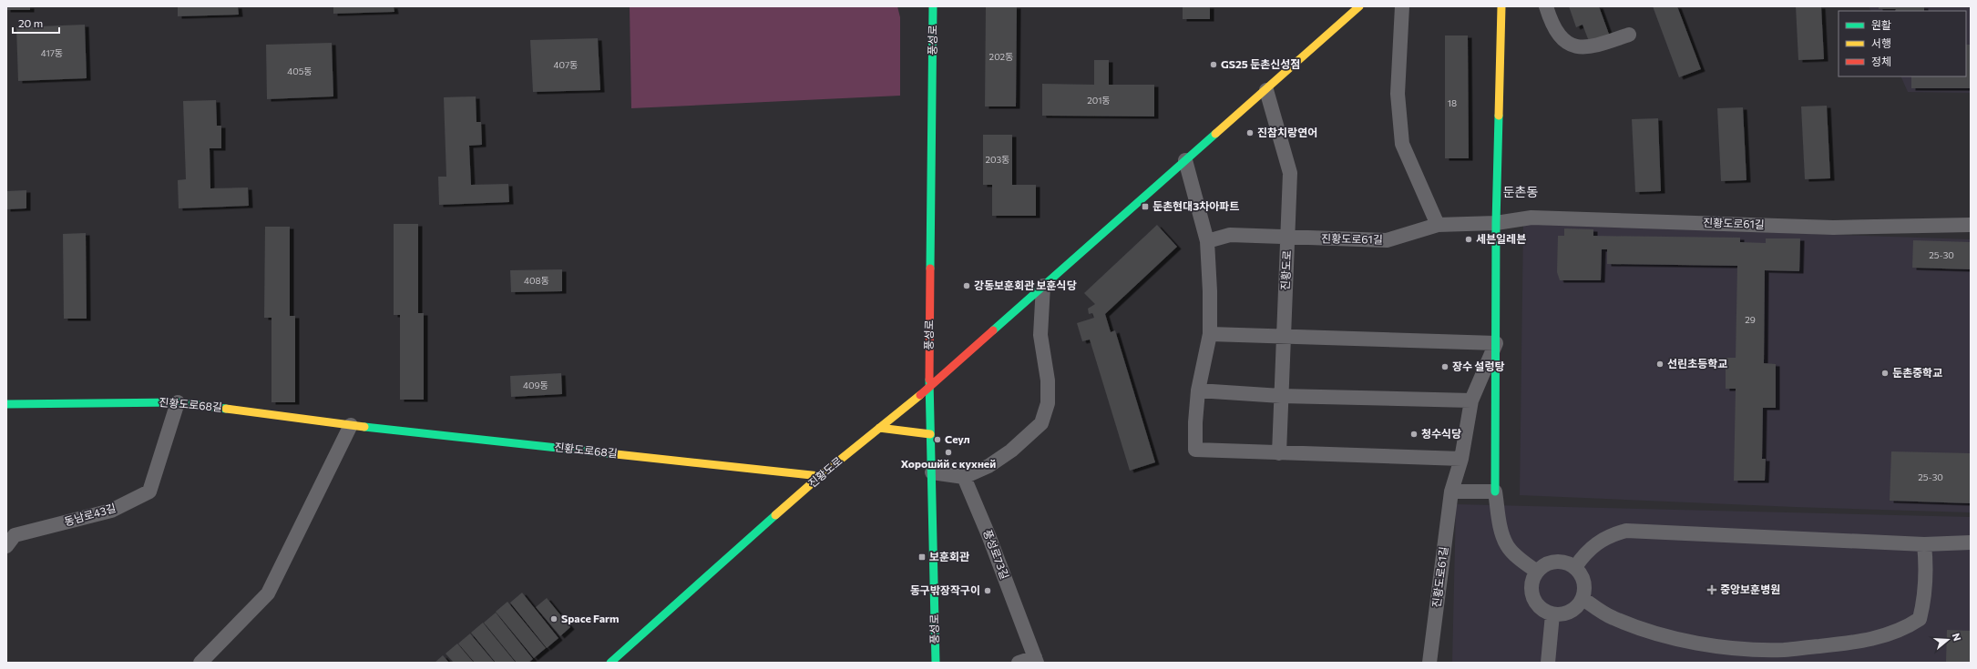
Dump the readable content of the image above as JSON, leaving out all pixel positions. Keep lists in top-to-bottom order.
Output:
{
  "streets": {
    "street": [
      "풍성로",
      "진황도로61길",
      "진황도로",
      "진황도로68길",
      "동남로43길",
      "풍성로73길"
    ]
  },
  "crossings": [
    ["풍성로", "진황도로"],
    ["진황도로61길", "진황도로"],
    ["진황도로", "진황도로68길"],
    ["진황도로68길", "동남로43길"]
  ],
  "districts": ["둔촌동"],
  "places": {
    "other": [
      "GS25 둔촌신성점",
      "진참치랑연어",
      "세븐일레븐",
      "강동보훈회관 보훈식당",
      "선린초등학교",
      "장수 설렁탕",
      "둔촌중학교",
      "청수식당",
      "Сеул",
      "Хорошйй с кухней",
      "동구밖장작구이",
      "Space Farm"
    ],
    "transit": ["둔촌현대3차아파트", "보훈회관"],
    "health": ["중앙보훈병원"]
  },
  "house_numbers": [
    "417동",
    "202동",
    "407동",
    "405동",
    "201동",
    "18",
    "203동",
    "25-30",
    "408동",
    "29",
    "409동",
    "25-30"
  ],
  "legend": ["원활", "서행", "정체"],
  "scale_bar": "20 m",
  "north": "right"
}
